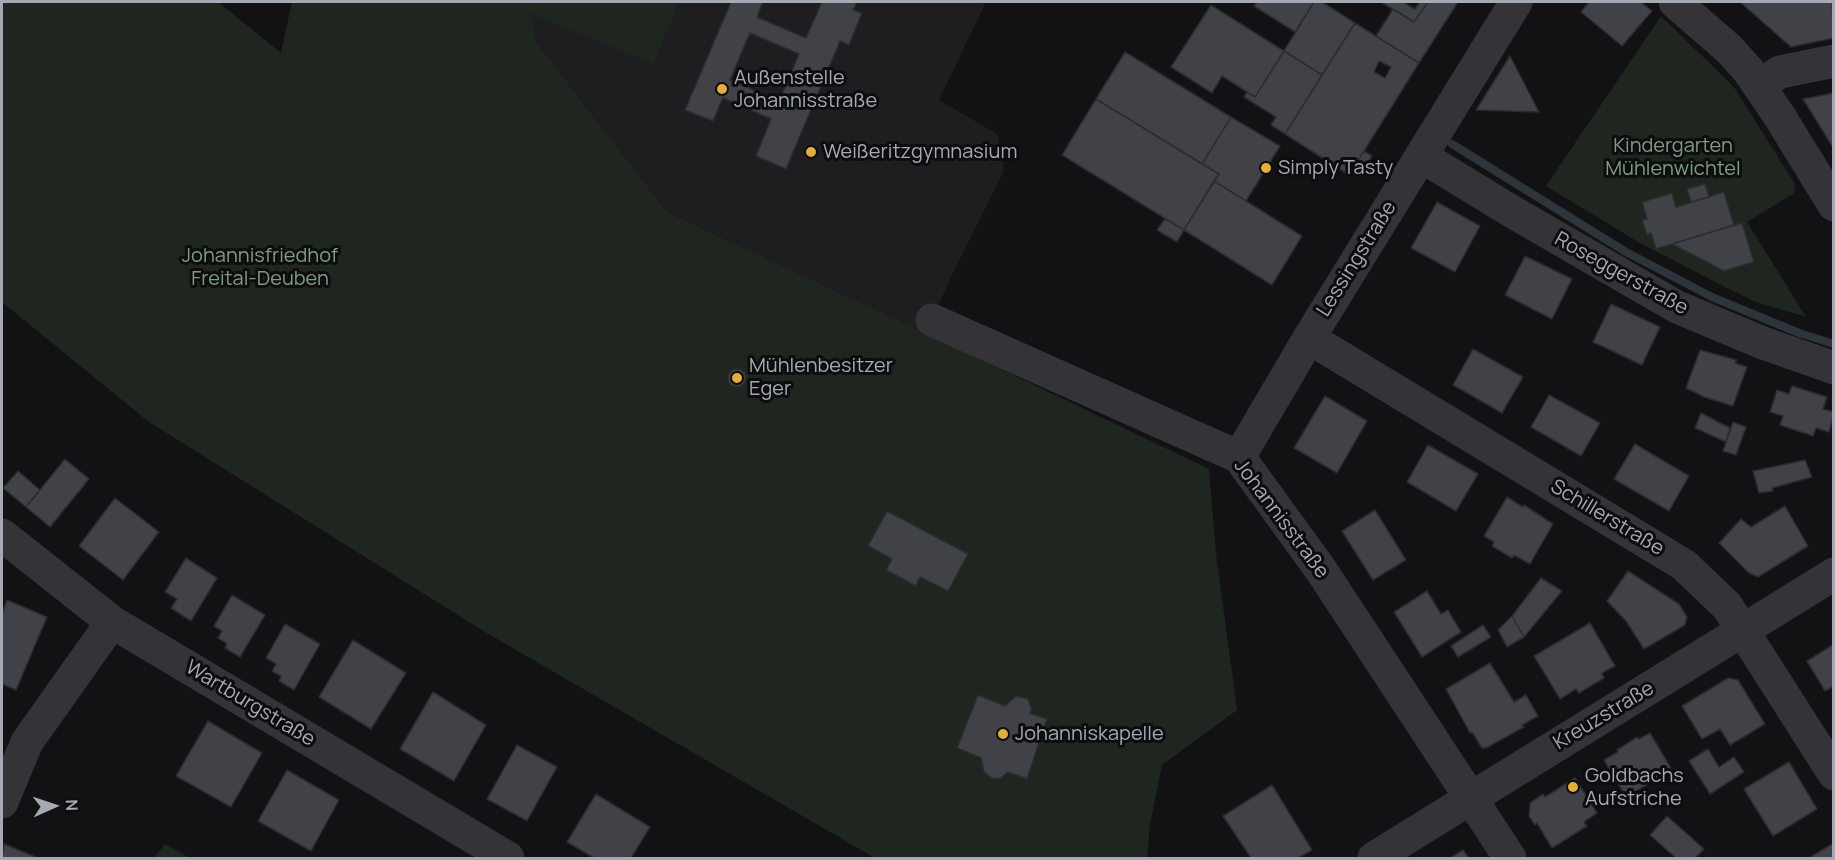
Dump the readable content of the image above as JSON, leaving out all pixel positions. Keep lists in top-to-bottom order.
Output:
{
  "streets": {
    "street": [
      "Lessingstraße",
      "Roseggerstraße",
      "Schillerstraße",
      "Johannisstraße",
      "Wartburgstraße",
      "Kreuzstraße"
    ]
  },
  "crossings": [
    ["Lessingstraße", "Roseggerstraße"],
    ["Lessingstraße", "Schillerstraße"],
    ["Lessingstraße", "Johannisstraße"],
    ["Schillerstraße", "Kreuzstraße"],
    ["Johannisstraße", "Kreuzstraße"]
  ],
  "parks": ["Kindergarten Mühlenwichtel", "Johannisfriedhof Freital-Deuben"],
  "places": [
    "Außenstelle Johannisstraße",
    "Weißeritzgymnasium",
    "Simply Tasty",
    "Mühlenbesitzer Eger",
    "Johanniskapelle",
    "Goldbachs Aufstriche"
  ],
  "north": "right"
}
